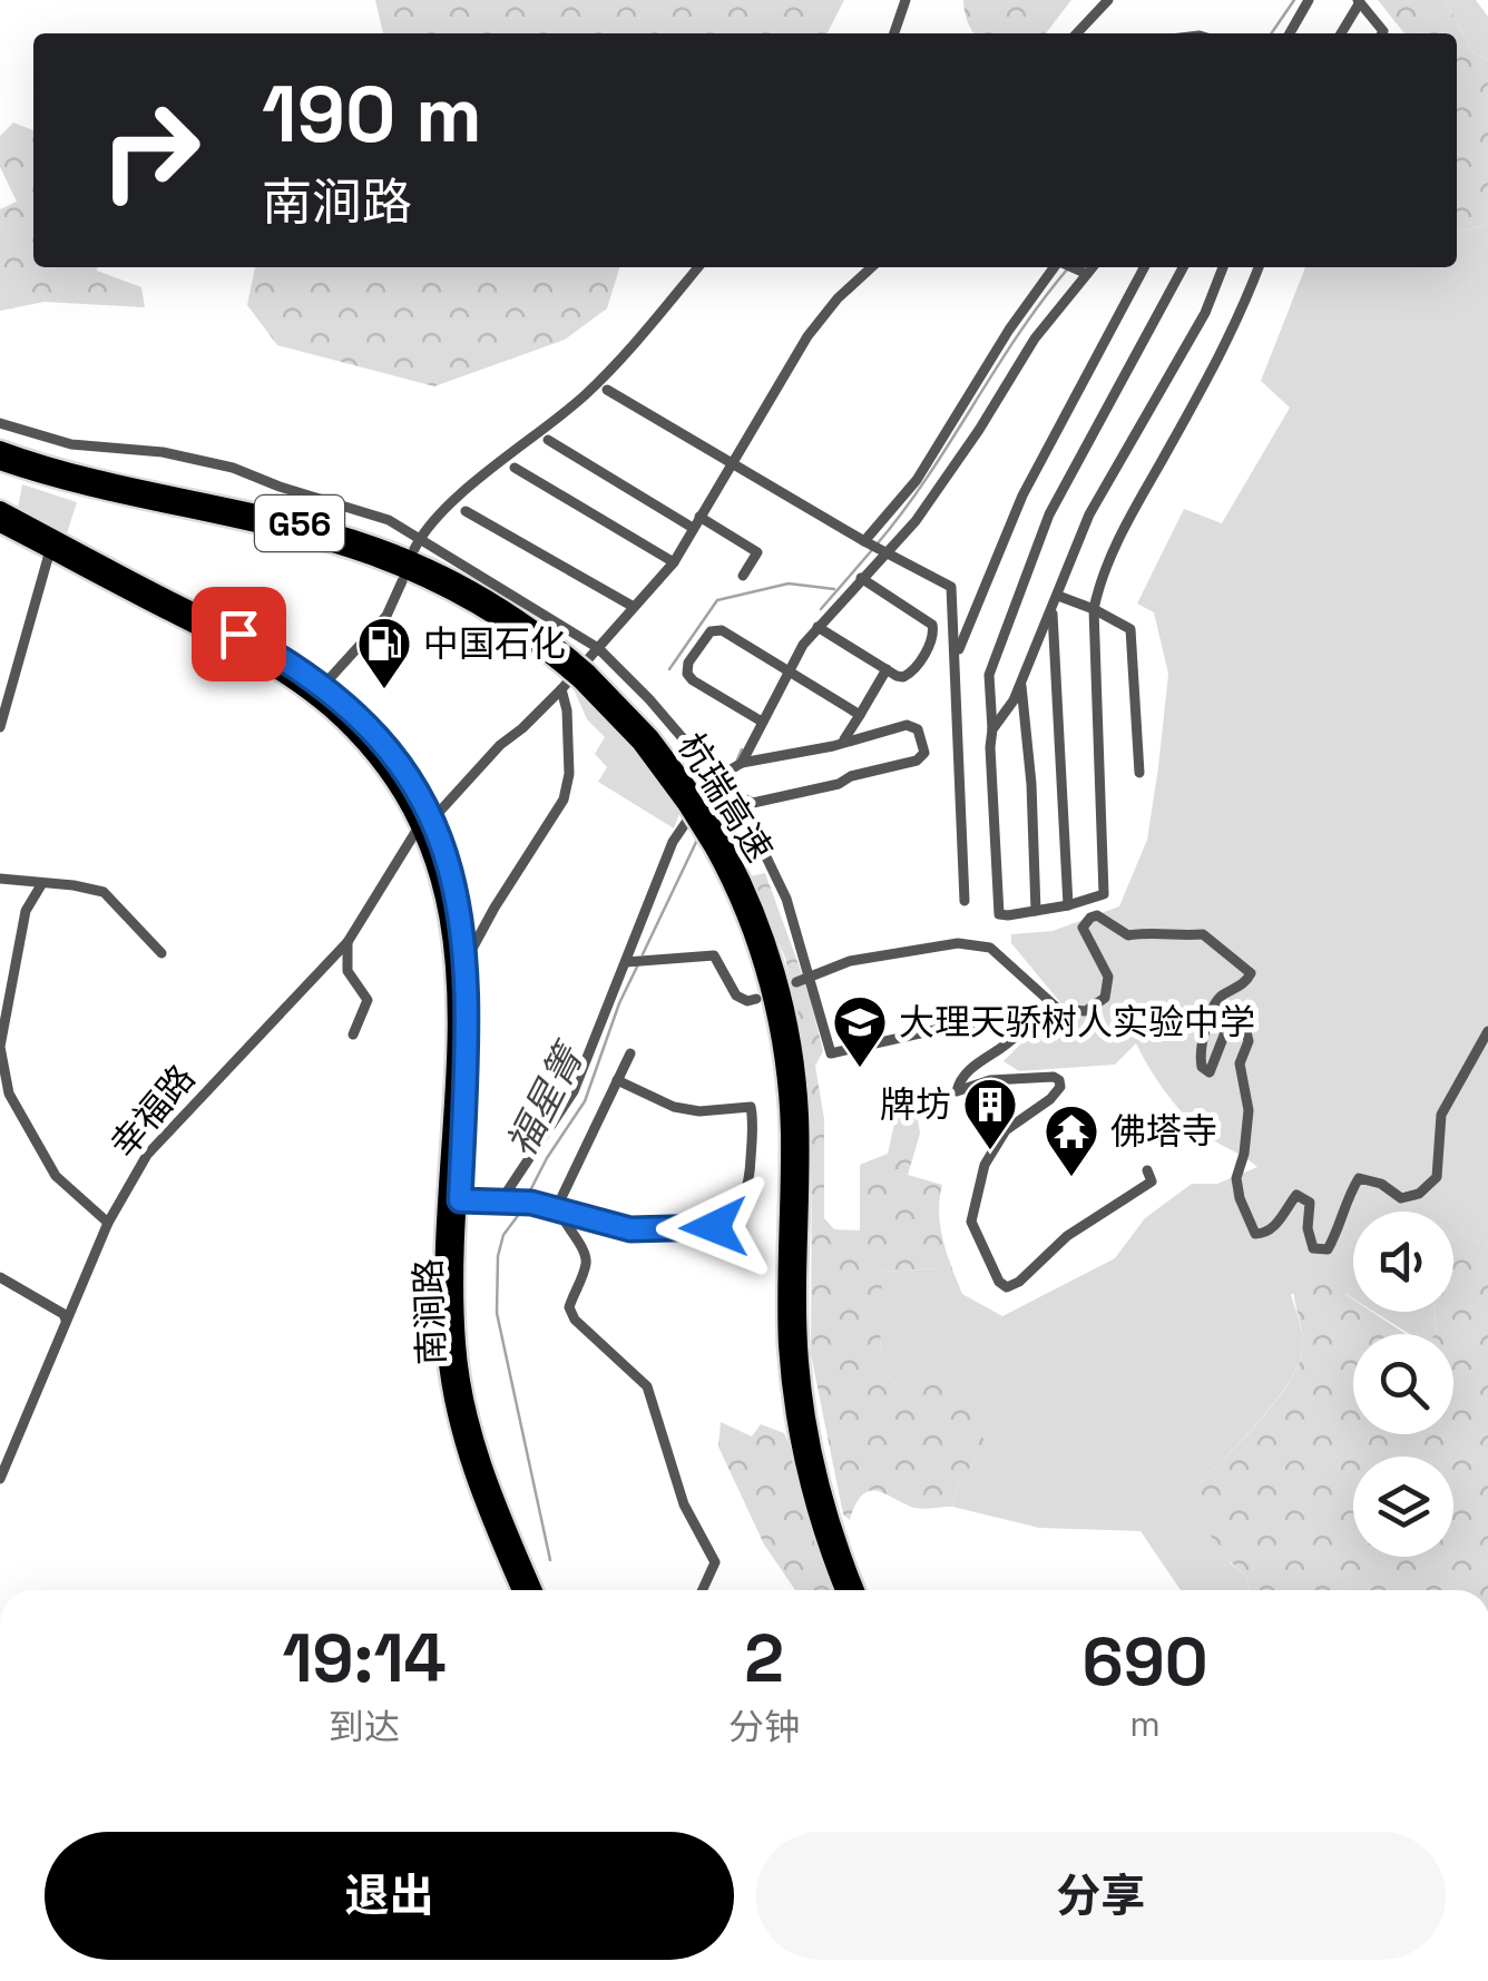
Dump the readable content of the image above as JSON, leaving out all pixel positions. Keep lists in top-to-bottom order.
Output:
{
  "streets": {
    "highway": ["G56", "杭瑞高速", "南涧路"],
    "street": ["幸福路"]
  },
  "crossings": [
    ["幸福路", "南涧路"]
  ],
  "water": ["福星箐"],
  "places": {
    "fuel station": ["中国石化"],
    "school or university": ["大理天骄树人实验中学"],
    "building": ["牌坊"],
    "temple": ["佛塔寺"]
  },
  "page": {
    "turn": ["190 m", "南涧路"],
    "eta": [
      "19:14",
      "到达",
      "2",
      "分钟",
      "690",
      "m"
    ],
    "buttons": ["退出", "分享"]
  }
}
